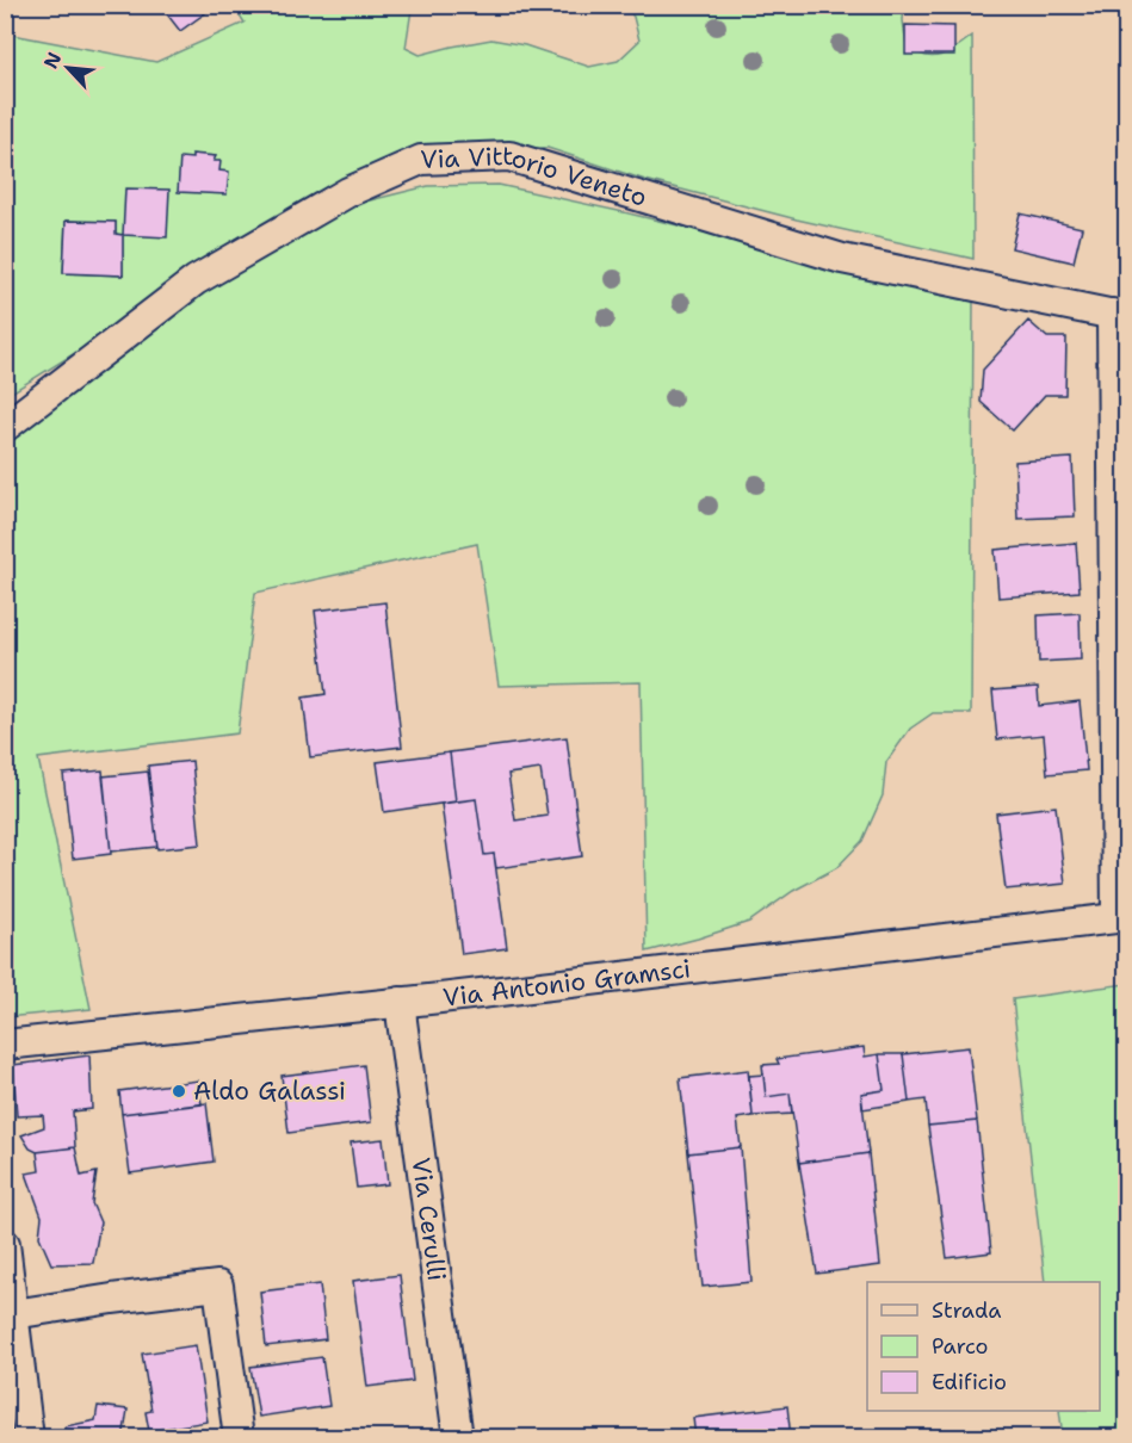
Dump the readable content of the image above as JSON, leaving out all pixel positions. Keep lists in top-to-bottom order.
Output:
{
  "streets": {
    "street": ["Via Vittorio Veneto", "Via Antonio Gramsci", "Via Cerulli"]
  },
  "crossings": [
    ["Via Antonio Gramsci", "Via Cerulli"]
  ],
  "places": ["Aldo Galassi"],
  "legend": ["Strada", "Parco", "Edificio"],
  "north": "top left"
}
